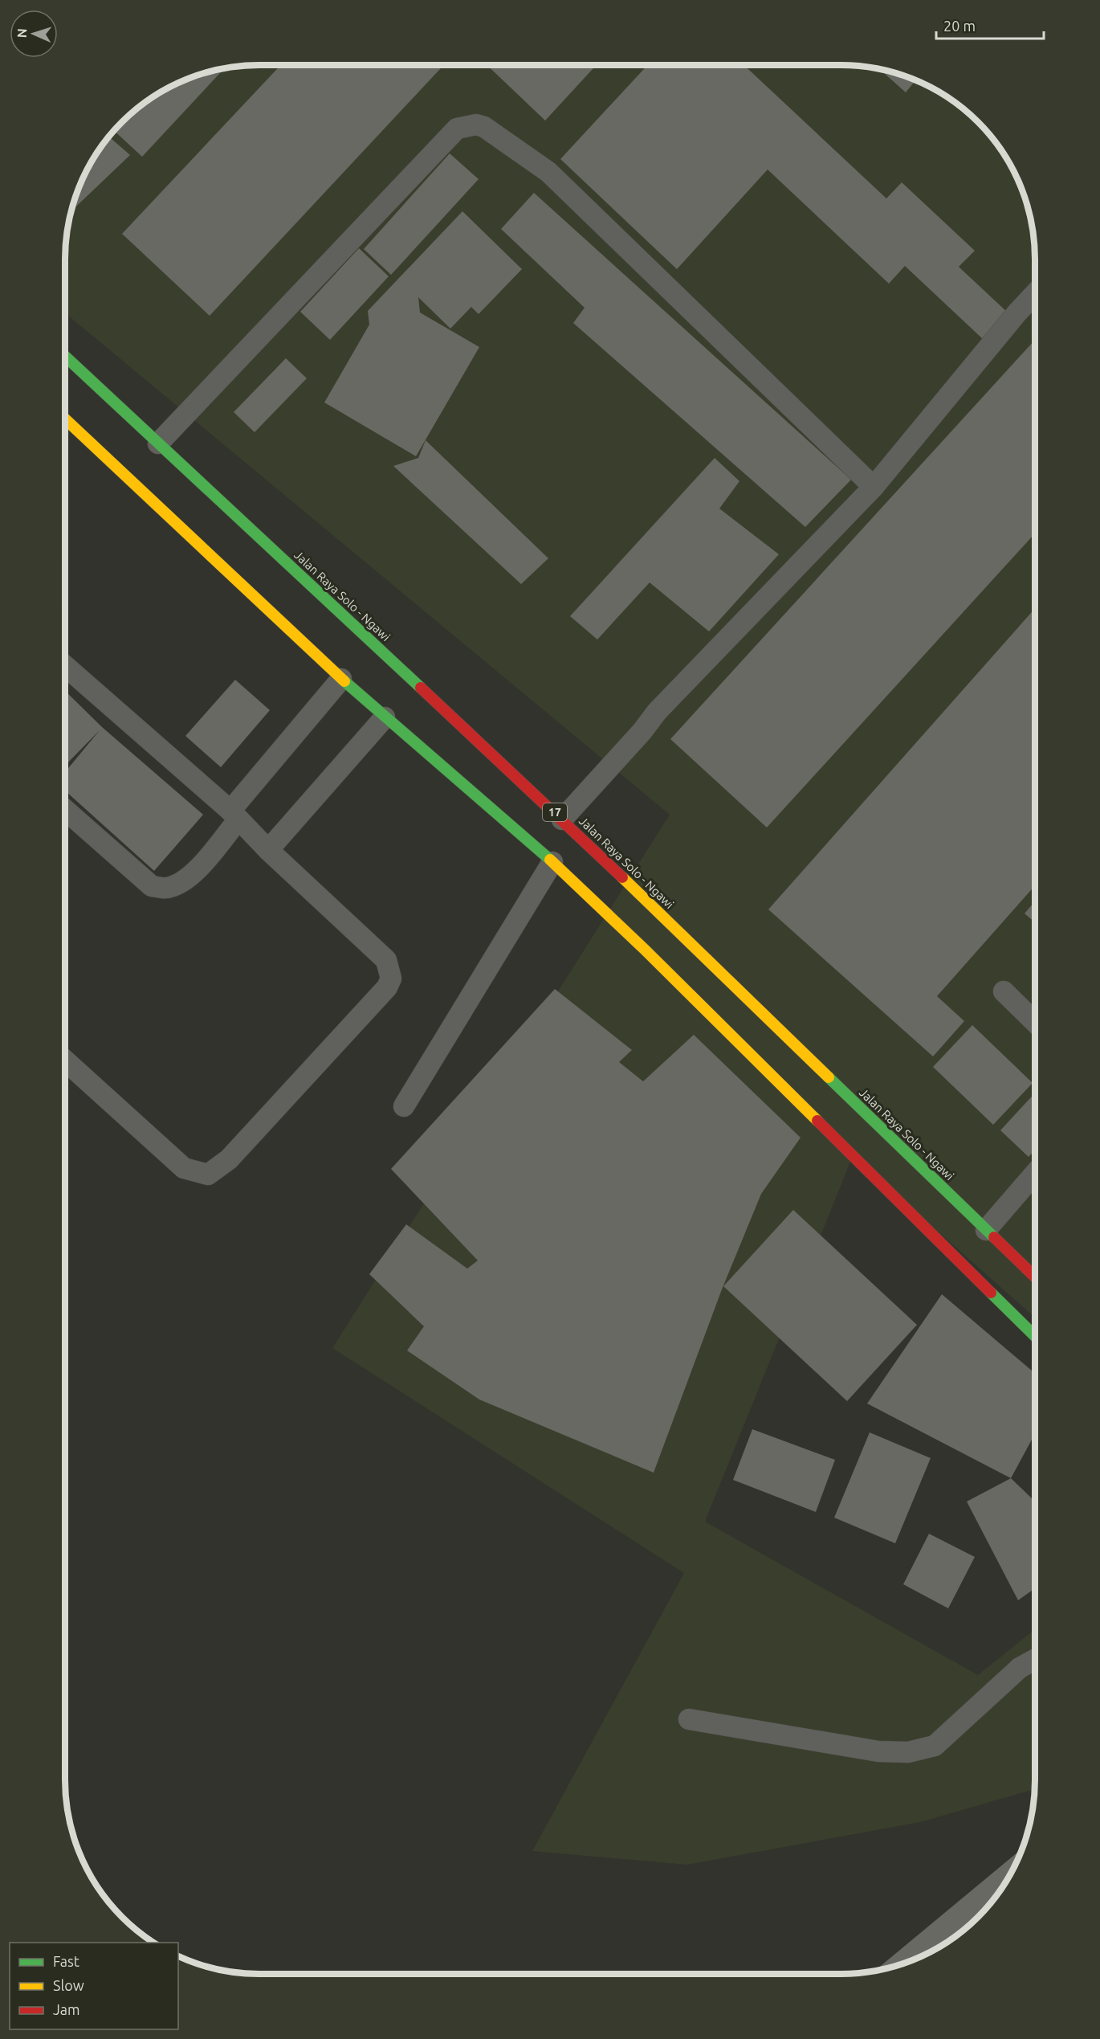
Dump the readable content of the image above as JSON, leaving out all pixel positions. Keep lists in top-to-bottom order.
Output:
{
  "streets": {
    "highway": ["Jalan Raya Solo - Ngawi", "17"]
  },
  "legend": ["Fast", "Slow", "Jam"],
  "scale_bar": "20 m",
  "north": "left"
}
